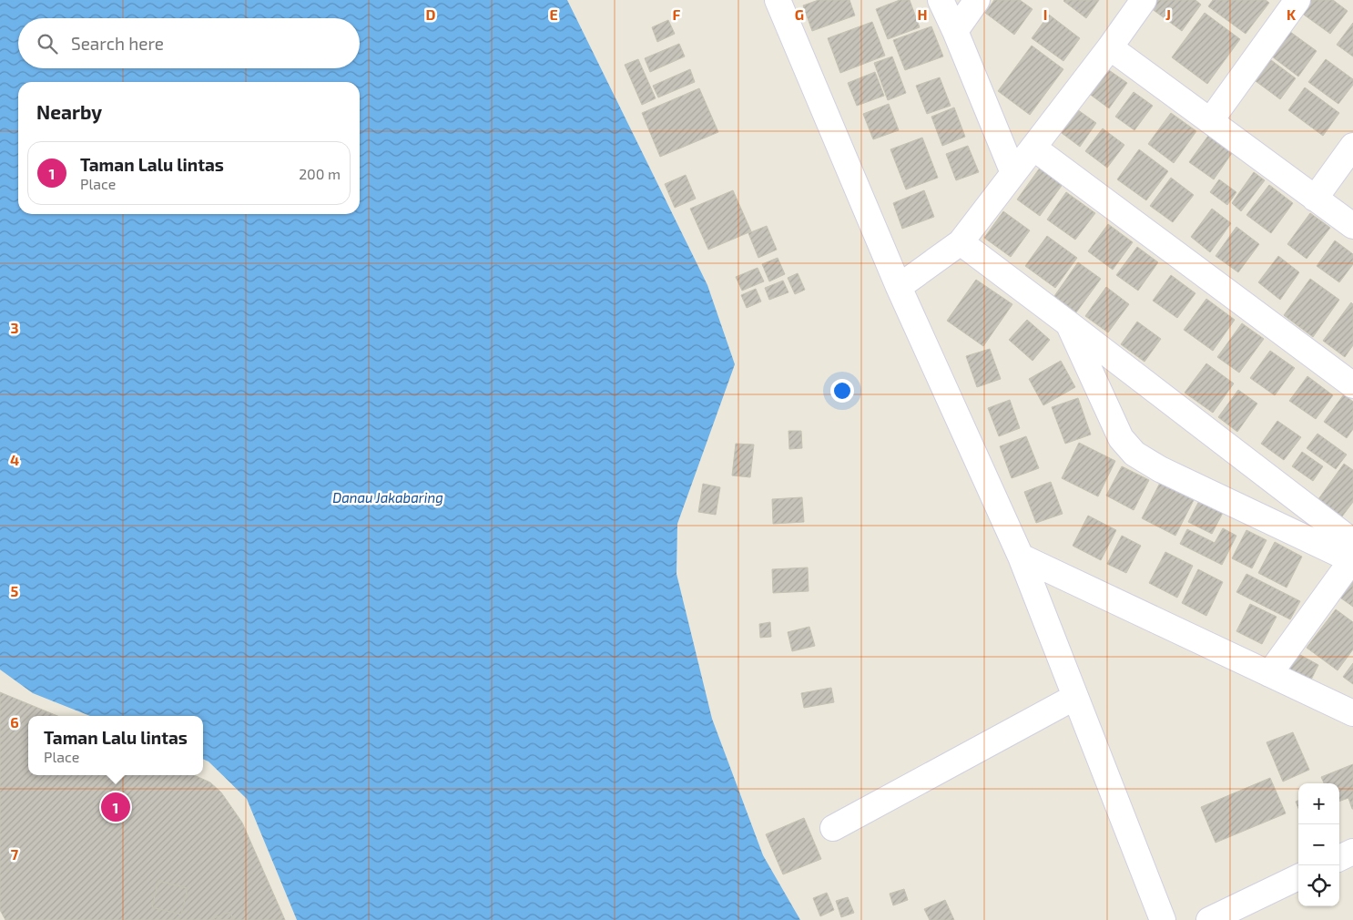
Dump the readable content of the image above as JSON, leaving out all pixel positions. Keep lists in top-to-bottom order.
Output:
{
  "water": ["Danau Jakabaring"],
  "page": {
    "search": "Search here",
    "heading": "Nearby",
    "list": [
      {
        "mark": "1",
        "name": "Taman Lalu lintas",
        "note": "Place",
        "value": "200 m"
      }
    ],
    "popup": ["Taman Lalu lintas", "Place"],
    "map_buttons": ["+", "−"],
    "pins": "1"
  },
  "grid": {
    "columns": [
      "D",
      "E",
      "F",
      "G",
      "H",
      "I",
      "J",
      "K"
    ],
    "rows": [
      "3",
      "4",
      "5",
      "6",
      "7"
    ]
  }
}
